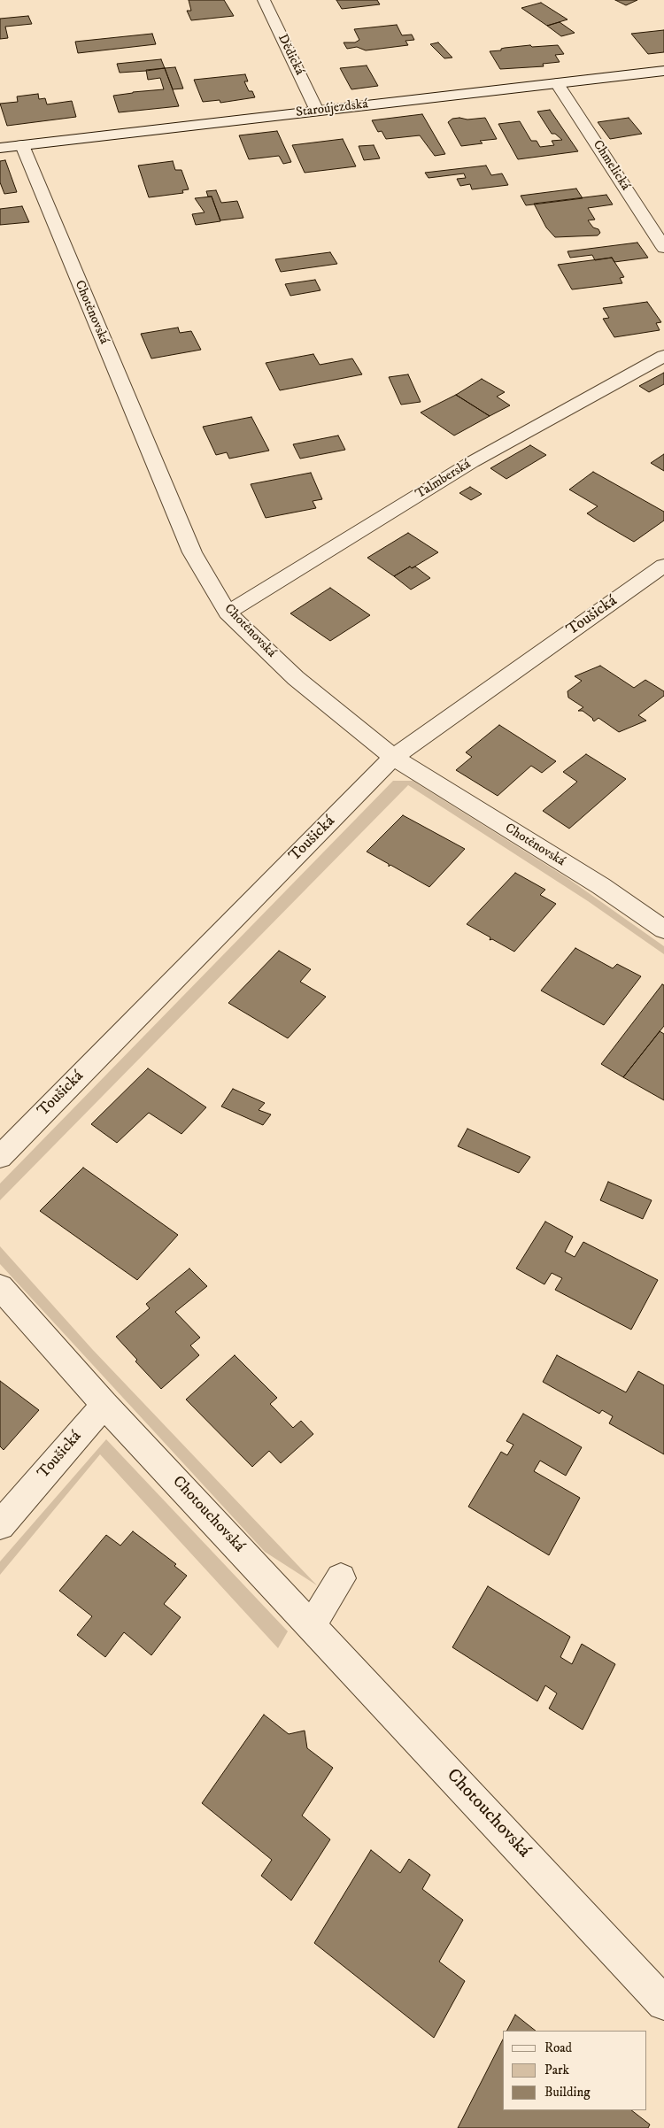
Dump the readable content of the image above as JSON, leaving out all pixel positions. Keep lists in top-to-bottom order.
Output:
{
  "streets": {
    "street": [
      "Dědická",
      "Staroújezdská",
      "Chmelická",
      "Chotěnovská",
      "Talmberská",
      "Toušická",
      "Chotouchovská"
    ]
  },
  "crossings": [
    ["Dědická", "Staroújezdská"],
    ["Staroújezdská", "Chmelická"],
    ["Staroújezdská", "Chotěnovská"],
    ["Chotěnovská", "Talmberská"],
    ["Chotěnovská", "Toušická"],
    ["Toušická", "Chotouchovská"]
  ],
  "legend": ["Road", "Park", "Building"]
}
